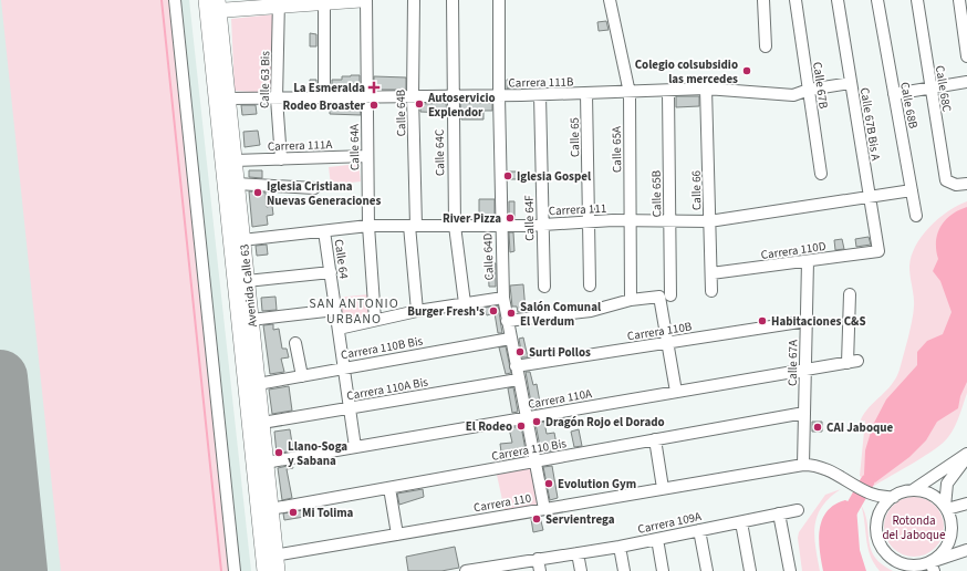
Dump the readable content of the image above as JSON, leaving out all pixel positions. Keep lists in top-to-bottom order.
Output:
{
  "streets": {
    "main road": ["Avenida Calle 63"],
    "street": [
      "Calle 63 Bis",
      "Carrera 111B",
      "Calle 67B",
      "Calle 68C",
      "Calle 68B",
      "Calle 64B",
      "Calle 67B Bis A",
      "Calle 65",
      "Carrera 111A",
      "Calle 64A",
      "Calle 65A",
      "Calle 64C",
      "Calle 66",
      "Calle 65B",
      "Carrera 111",
      "Calle 64F",
      "Carrera 110D",
      "Calle 64D",
      "Calle 64",
      "Carrera 110B",
      "Carrera 110B Bis",
      "Calle 67A",
      "Carrera 110A Bis",
      "Carrera 110A",
      "Carrera 110 Bis",
      "Carrera 110",
      "Carrera 109A"
    ]
  },
  "crossings": [
    ["Calle 63 Bis", "Carrera 111B"],
    ["Calle 63 Bis", "Carrera 111A"],
    ["Carrera 111B", "Calle 67B"],
    ["Carrera 111B", "Calle 64B"],
    ["Carrera 111B", "Calle 67B Bis A"],
    ["Carrera 111B", "Calle 65"],
    ["Carrera 111B", "Calle 64A"],
    ["Carrera 111B", "Calle 65A"],
    ["Carrera 111B", "Calle 64C"],
    ["Carrera 111B", "Calle 66"],
    ["Carrera 111B", "Calle 65B"],
    ["Carrera 111B", "Calle 64F"],
    ["Carrera 111B", "Calle 64D"],
    ["Carrera 111B", "Avenida Calle 63"],
    ["Calle 68B", "Carrera 111"],
    ["Calle 64B", "Carrera 111"],
    ["Calle 67B Bis A", "Carrera 111"],
    ["Calle 67B Bis A", "Carrera 110D"],
    ["Calle 65", "Carrera 111"],
    ["Carrera 111A", "Calle 64A"],
    ["Carrera 111A", "Avenida Calle 63"],
    ["Calle 64A", "Carrera 111"],
    ["Calle 65A", "Carrera 111"],
    ["Calle 64C", "Carrera 111"],
    ["Calle 66", "Carrera 111"],
    ["Calle 66", "Carrera 110D"],
    ["Calle 65B", "Carrera 111"],
    ["Calle 65B", "Carrera 110B"],
    ["Calle 65B", "Carrera 110A"],
    ["Carrera 111", "Calle 64F"],
    ["Carrera 111", "Calle 64D"],
    ["Carrera 111", "Calle 64"],
    ["Carrera 111", "Avenida Calle 63"],
    ["Carrera 110D", "Calle 67A"],
    ["Calle 64D", "Carrera 110B"],
    ["Calle 64D", "Carrera 110B Bis"],
    ["Calle 64D", "Carrera 110A Bis"],
    ["Calle 64D", "Carrera 110A"],
    ["Calle 64D", "Carrera 110 Bis"],
    ["Calle 64D", "Carrera 110"],
    ["Calle 64", "Carrera 110B Bis"],
    ["Calle 64", "Carrera 110A Bis"],
    ["Calle 64", "Carrera 110A"],
    ["Avenida Calle 63", "Carrera 110B Bis"],
    ["Avenida Calle 63", "Carrera 110A Bis"],
    ["Avenida Calle 63", "Carrera 110A"],
    ["Avenida Calle 63", "Carrera 110 Bis"],
    ["Avenida Calle 63", "Carrera 110"],
    ["Carrera 110B", "Calle 67A"],
    ["Calle 67A", "Carrera 110A"],
    ["Calle 67A", "Carrera 110 Bis"],
    ["Calle 67A", "Carrera 110"]
  ],
  "districts": ["SAN ANTONIO URBANO"],
  "parks": ["Rotonda del Jaboque"],
  "places": {
    "other": [
      "Colegio colsubsidio las mercedes",
      "Autoservicio Explendor",
      "Rodeo Broaster",
      "Iglesia Gospel",
      "Iglesia Cristiana Nuevas Generaciones",
      "River Pizza",
      "Burger Fresh's",
      "Salón Comunal El Verdum",
      "Habitaciones C&S",
      "Surti Pollos",
      "Dragón Rojo el Dorado",
      "El Rodeo",
      "CAI Jaboque",
      "Llano-Soga y Sabana",
      "Evolution Gym",
      "Mi Tolima",
      "Servientrega"
    ],
    "health": ["La Esmeralda"]
  }
}
